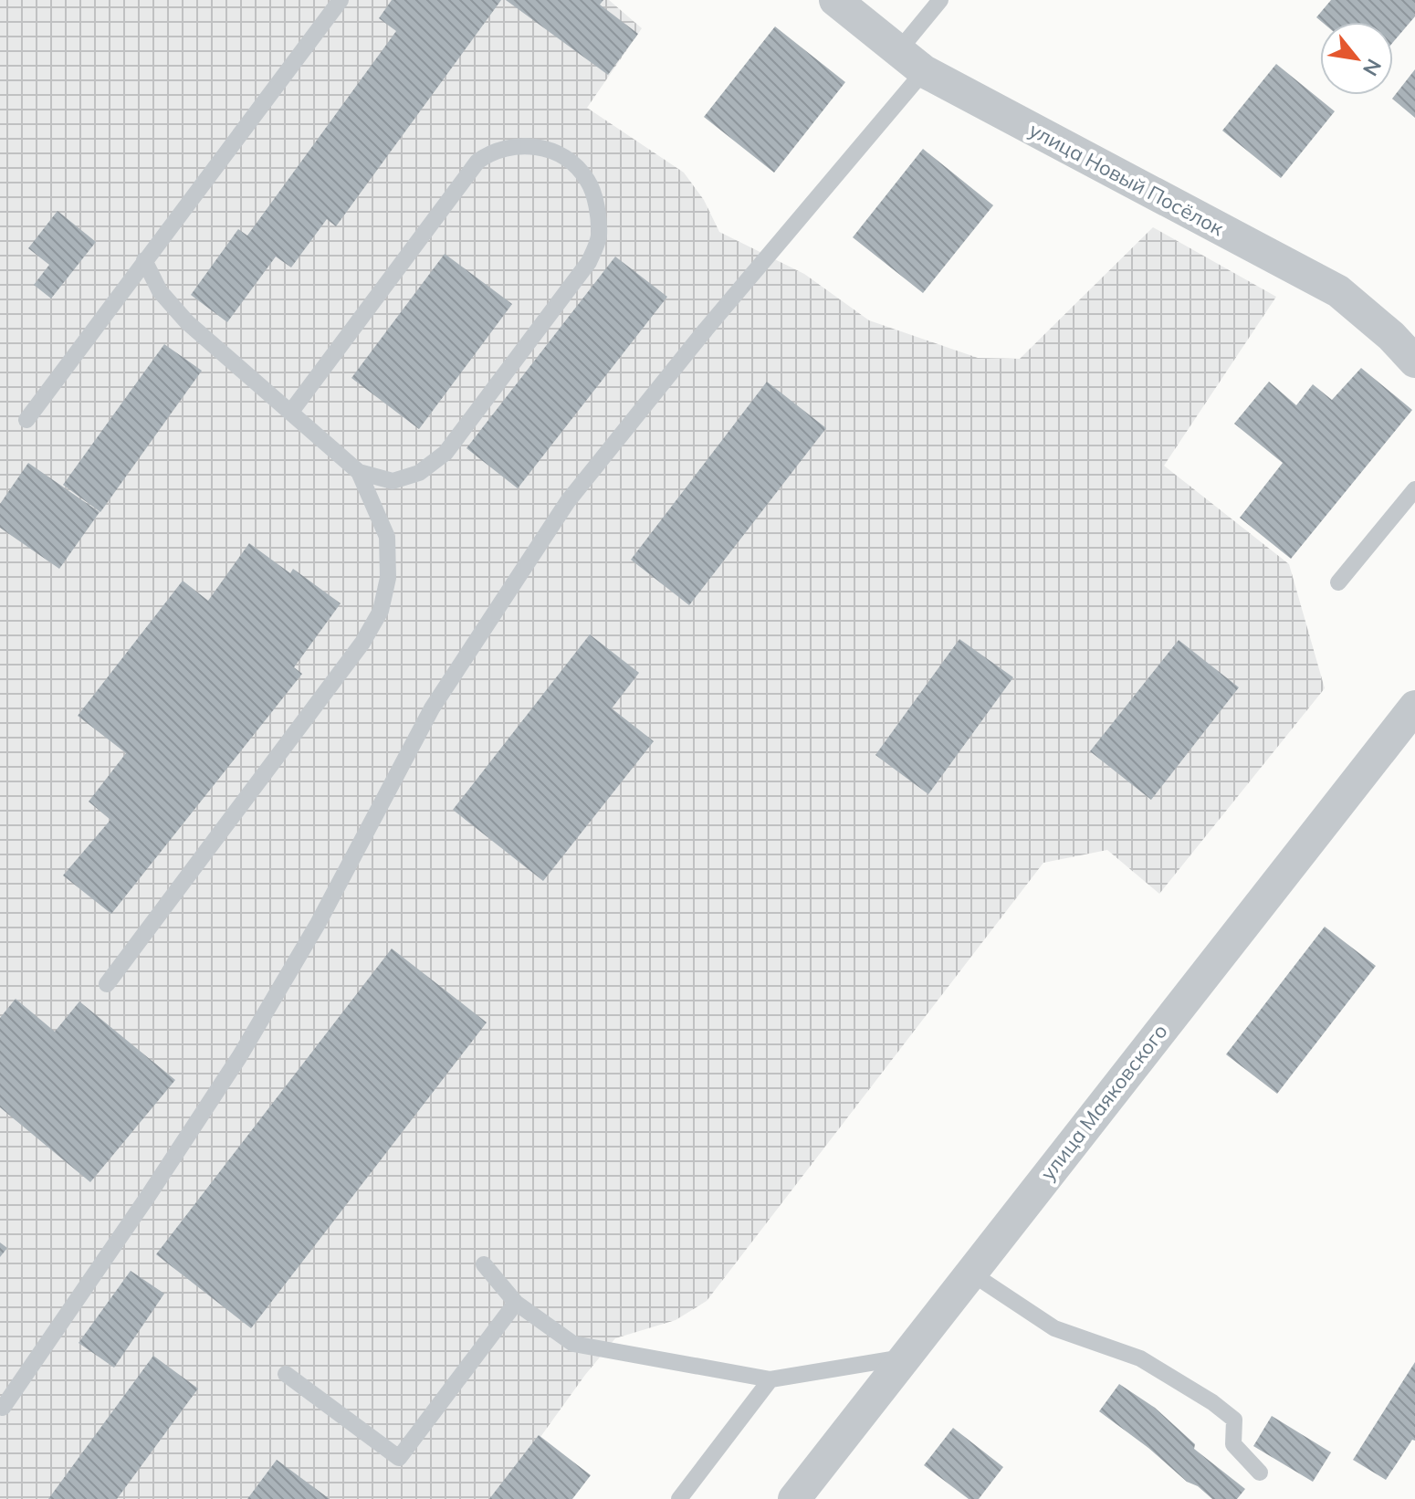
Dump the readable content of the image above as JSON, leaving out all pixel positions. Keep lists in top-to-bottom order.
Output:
{
  "streets": {
    "street": ["улица Новый Посёлок", "улица Маяковского"]
  },
  "north": "bottom right"
}
